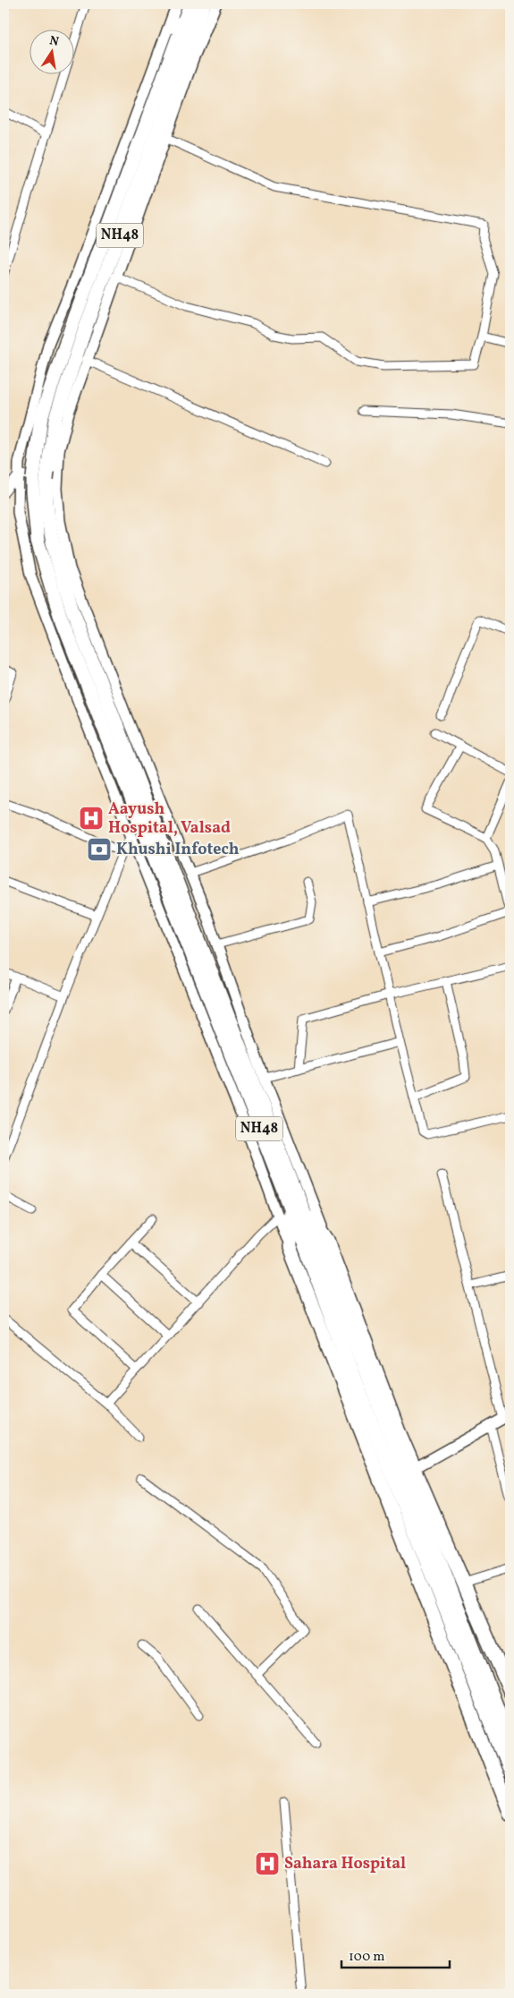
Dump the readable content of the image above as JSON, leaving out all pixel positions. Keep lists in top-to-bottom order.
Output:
{
  "streets": {
    "highway": ["NH48"]
  },
  "places": {
    "hospital": ["Aayush Hospital, Valsad", "Sahara Hospital"],
    "bank": ["Khushi Infotech"]
  },
  "scale_bar": "100 m",
  "north": "top"
}
